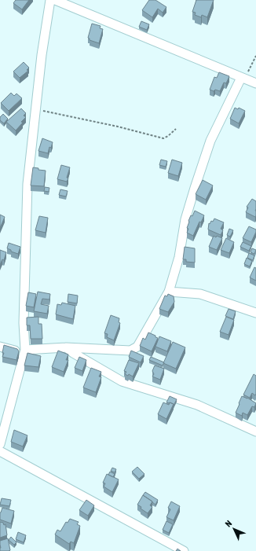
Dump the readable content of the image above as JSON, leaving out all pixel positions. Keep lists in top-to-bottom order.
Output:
{
  "north": "top left"
}
